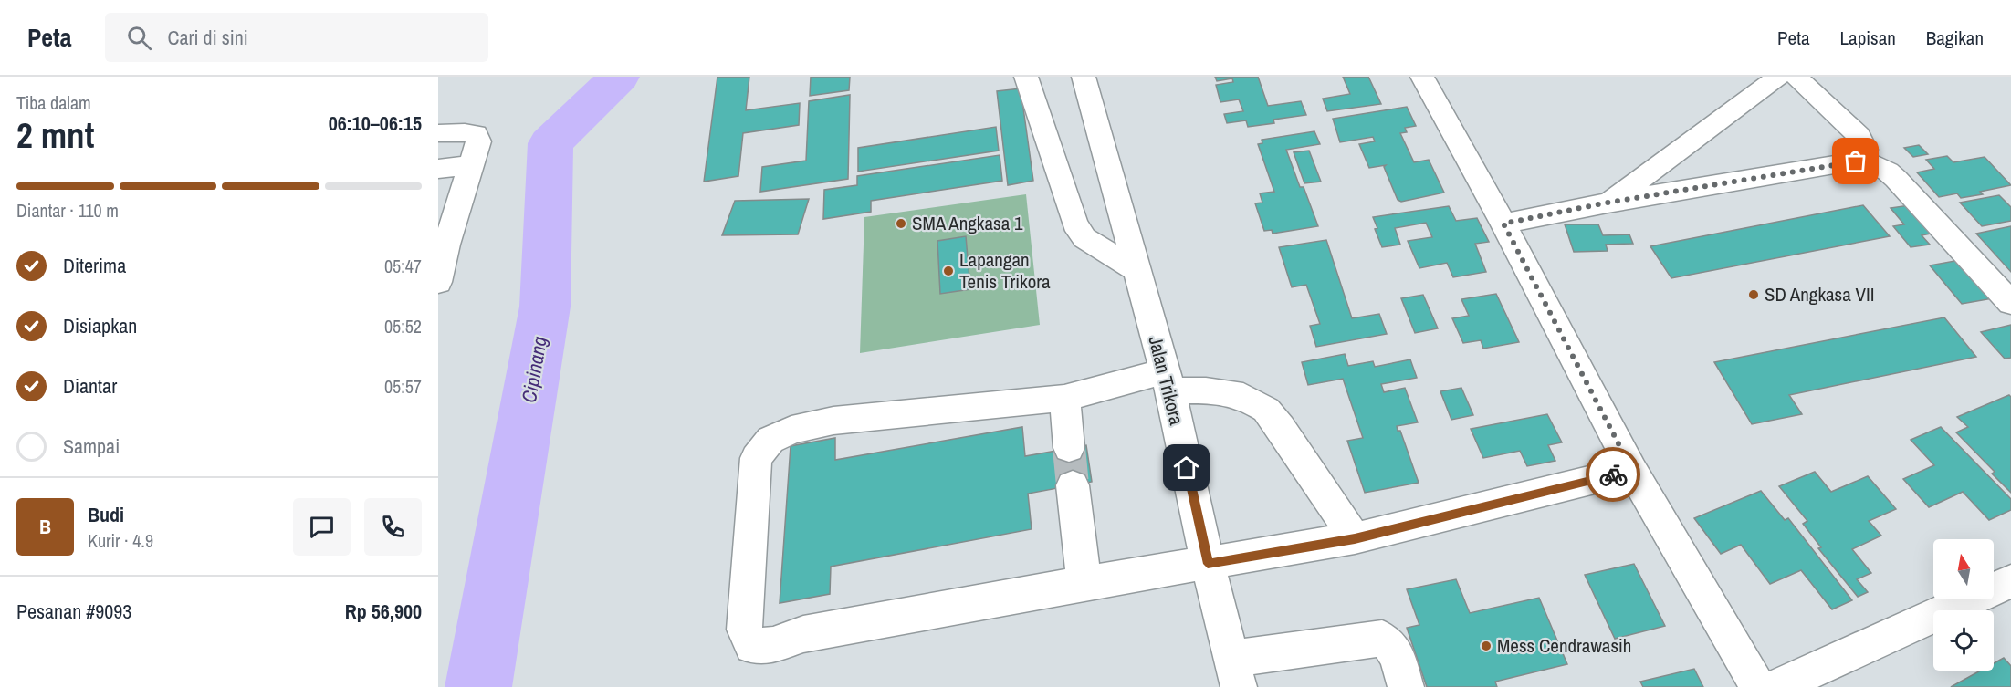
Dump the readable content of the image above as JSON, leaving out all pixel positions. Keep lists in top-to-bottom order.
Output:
{
  "streets": {
    "street": ["Jalan Trikora"]
  },
  "water": ["Cipinang"],
  "places": [
    "SMA Angkasa 1",
    "Lapangan Tenis Trikora",
    "SD Angkasa VII",
    "Mess Cendrawasih"
  ],
  "north": "top",
  "page": {
    "header": "Peta",
    "search": "Cari di sini",
    "nav": ["Peta", "Lapisan", "Bagikan"],
    "heading": ["2 mnt", "Tiba dalam", "06:10–06:15"],
    "panel": [
      "Budi",
      "Kurir · 4.9",
      "Pesanan #9093",
      "Rp 56,900"
    ],
    "bar": "Diantar · 110 m",
    "list": [
      ["Diterima", "05:47"],
      ["Disiapkan", "05:52"],
      ["Diantar", "05:57"],
      "Sampai"
    ],
    "round": "B"
  }
}
